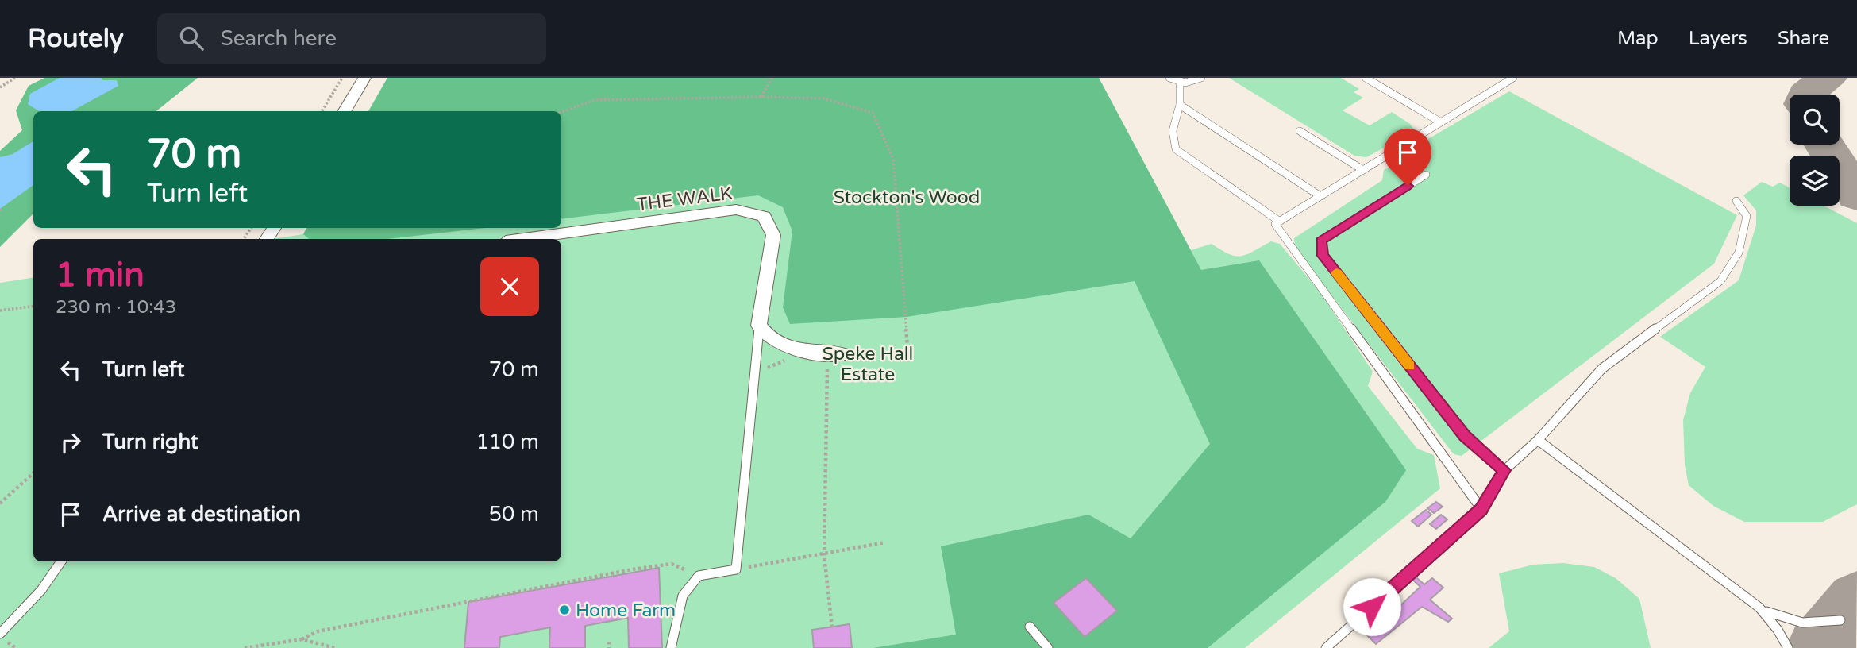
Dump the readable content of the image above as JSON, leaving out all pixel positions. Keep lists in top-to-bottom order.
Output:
{
  "streets": {
    "street": ["THE WALK"]
  },
  "parks": ["Stockton's Wood", "Speke Hall Estate"],
  "places": ["Home Farm"],
  "page": {
    "header": "Routely",
    "search": "Search here",
    "nav": ["Map", "Layers", "Share"],
    "turn": ["70 m", "Turn left"],
    "heading": ["1 min", "230 m · 10:43"],
    "list": [
      {
        "name": "Turn left",
        "value": "70 m"
      },
      {
        "name": "Turn right",
        "value": "110 m"
      },
      {
        "name": "Arrive at destination",
        "value": "50 m"
      }
    ]
  }
}
